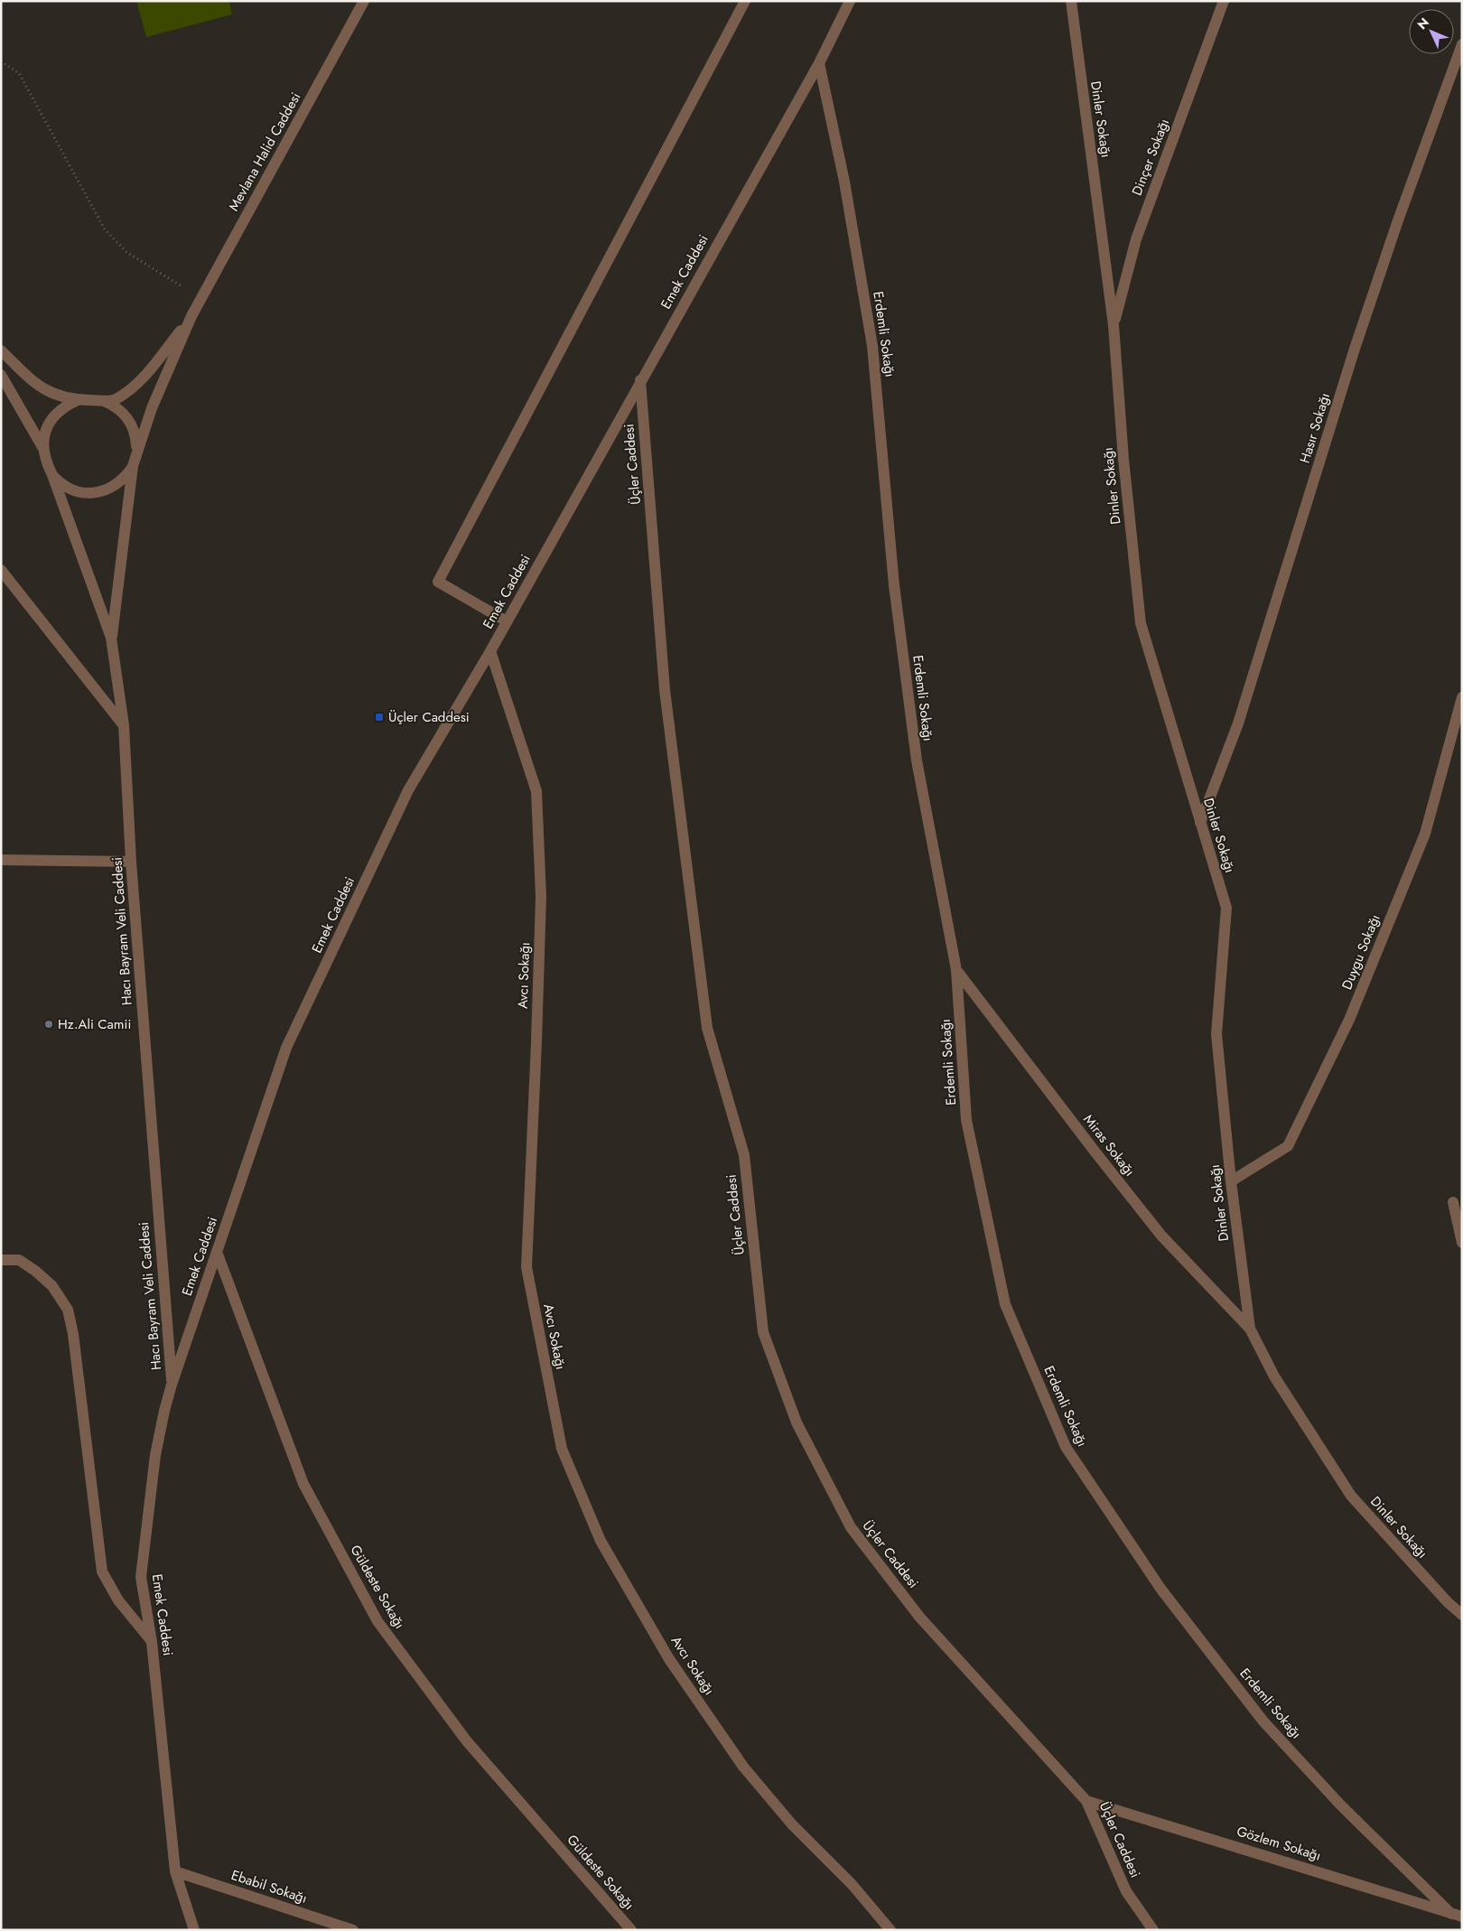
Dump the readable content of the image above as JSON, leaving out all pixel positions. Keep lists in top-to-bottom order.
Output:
{
  "streets": {
    "street": [
      "Dinler Sokağı",
      "Mevlana Halid Caddesi",
      "Dinçer Sokağı",
      "Emek Caddesi",
      "Erdemli Sokağı",
      "Hasır Sokağı",
      "Üçler Caddesi",
      "Hacı Bayram Veli Caddesi",
      "Duygu Sokağı",
      "Avcı Sokağı",
      "Miras Sokağı",
      "Güldeste Sokağı",
      "Gözlem Sokağı",
      "Ebabil Sokağı"
    ]
  },
  "crossings": [
    ["Dinler Sokağı", "Dinçer Sokağı"],
    ["Dinler Sokağı", "Hasır Sokağı"],
    ["Dinler Sokağı", "Duygu Sokağı"],
    ["Dinler Sokağı", "Miras Sokağı"],
    ["Emek Caddesi", "Erdemli Sokağı"],
    ["Emek Caddesi", "Üçler Caddesi"],
    ["Emek Caddesi", "Hacı Bayram Veli Caddesi"],
    ["Emek Caddesi", "Avcı Sokağı"],
    ["Emek Caddesi", "Güldeste Sokağı"],
    ["Emek Caddesi", "Ebabil Sokağı"],
    ["Erdemli Sokağı", "Miras Sokağı"],
    ["Erdemli Sokağı", "Gözlem Sokağı"],
    ["Üçler Caddesi", "Gözlem Sokağı"]
  ],
  "places": {
    "transit": ["Üçler Caddesi"],
    "other": ["Hz.Ali Camii"]
  },
  "north": "top left"
}
